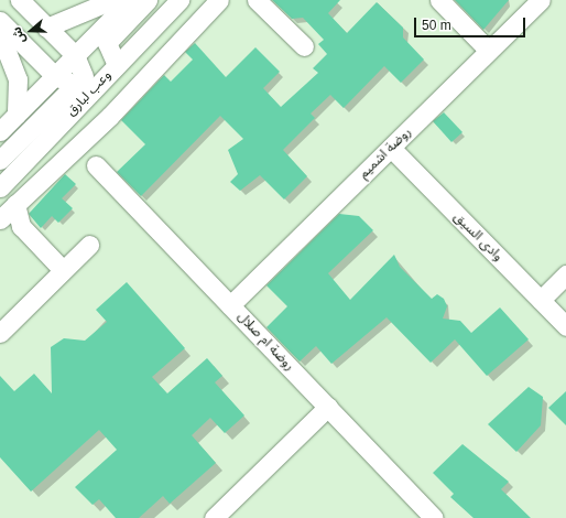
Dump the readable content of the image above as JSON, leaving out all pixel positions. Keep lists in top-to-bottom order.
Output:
{
  "streets": {
    "street": [
      "وعب لبارق",
      "روضة اشميم",
      "وادى السيق",
      "روضة ام صلال"
    ]
  },
  "crossings": [
    ["روضة اشميم", "وادى السيق"],
    ["روضة اشميم", "روضة ام صلال"]
  ],
  "scale_bar": "50 m",
  "north": "left"
}
